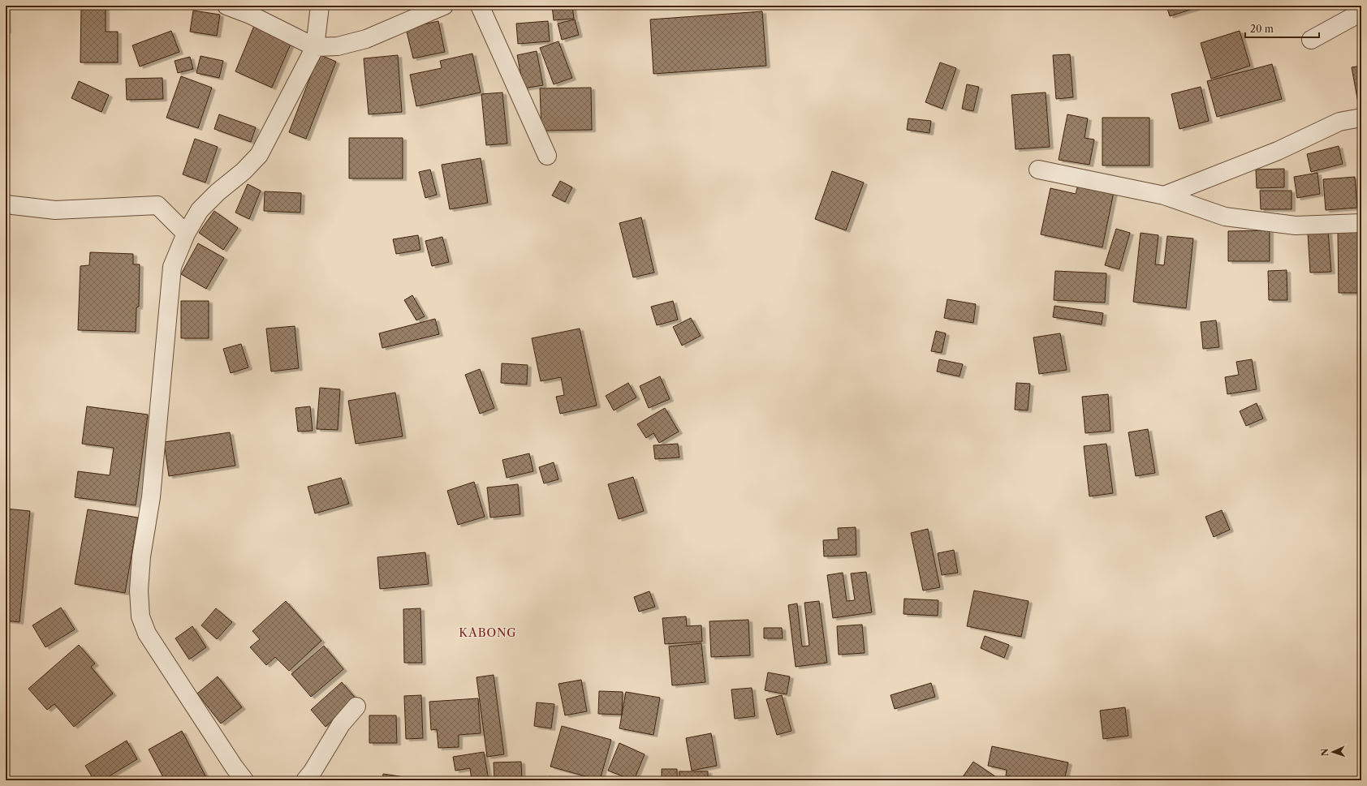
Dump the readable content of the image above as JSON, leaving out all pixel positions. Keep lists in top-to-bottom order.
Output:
{
  "districts": ["KABONG"],
  "scale_bar": "20 m",
  "north": "left"
}
